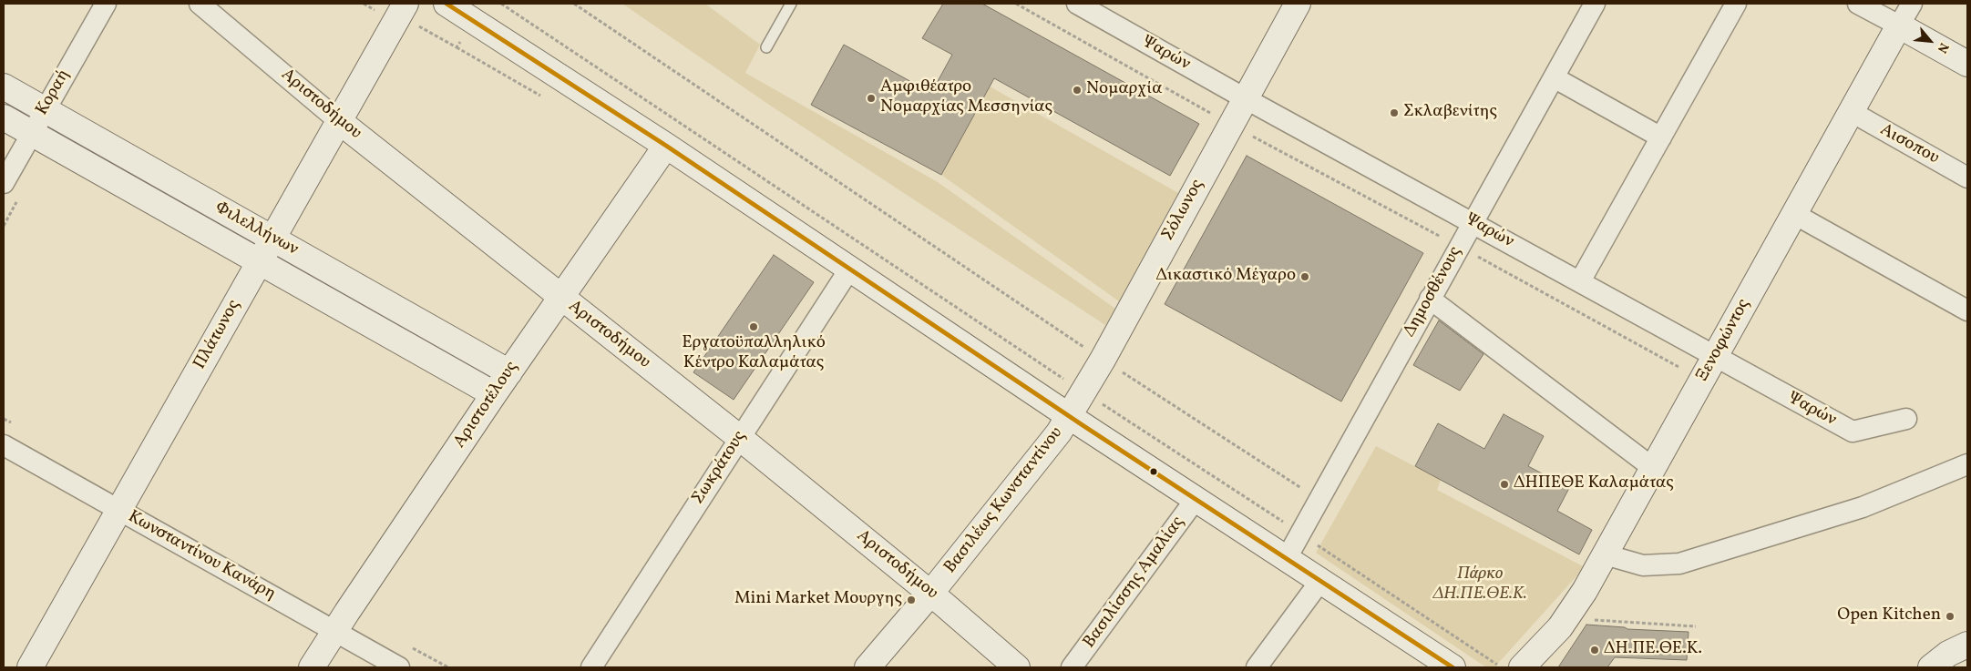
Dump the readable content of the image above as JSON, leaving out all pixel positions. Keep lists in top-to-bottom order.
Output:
{
  "streets": {
    "street": [
      "Ψαρών",
      "Κοραή",
      "Αριστοδήμου",
      "Αισοπου",
      "Σόλωνος",
      "Φιλελλήνων",
      "Δημοσθένους",
      "Πλάτωνος",
      "Ξενοφώντος",
      "Αριστοτέλους",
      "Σωκράτους",
      "Βασιλέως Κωνσταντίνου",
      "Κωνσταντίνου Κανάρη",
      "Βασιλίσσης Αμαλίας"
    ]
  },
  "crossings": [
    ["Ψαρών", "Σόλωνος"],
    ["Ψαρών", "Δημοσθένους"],
    ["Ψαρών", "Ξενοφώντος"],
    ["Κοραή", "Φιλελλήνων"],
    ["Αριστοδήμου", "Πλάτωνος"],
    ["Αριστοδήμου", "Αριστοτέλους"],
    ["Αριστοδήμου", "Σωκράτους"],
    ["Αριστοδήμου", "Βασιλέως Κωνσταντίνου"],
    ["Αισοπου", "Ξενοφώντος"],
    ["Σόλωνος", "Βασιλέως Κωνσταντίνου"],
    ["Φιλελλήνων", "Πλάτωνος"],
    ["Φιλελλήνων", "Αριστοτέλους"],
    ["Πλάτωνος", "Κωνσταντίνου Κανάρη"],
    ["Αριστοτέλους", "Κωνσταντίνου Κανάρη"]
  ],
  "parks": ["Πάρκο ΔΗ.ΠΕ.ΘΕ.Κ."],
  "places": [
    "Νομαρχία",
    "Αμφιθέατρο Νομαρχίας Μεσσηνίας",
    "Σκλαβενίτης",
    "Δικαστικό Μέγαρο",
    "Εργατοϋπαλληλικό Κέντρο Καλαμάτας",
    "ΔΗΠΕΘΕ Καλαμάτας",
    "Mini Market Μουργης",
    "Open Kitchen",
    "ΔΗ.ΠΕ.ΘΕ.Κ."
  ],
  "north": "bottom right"
}
